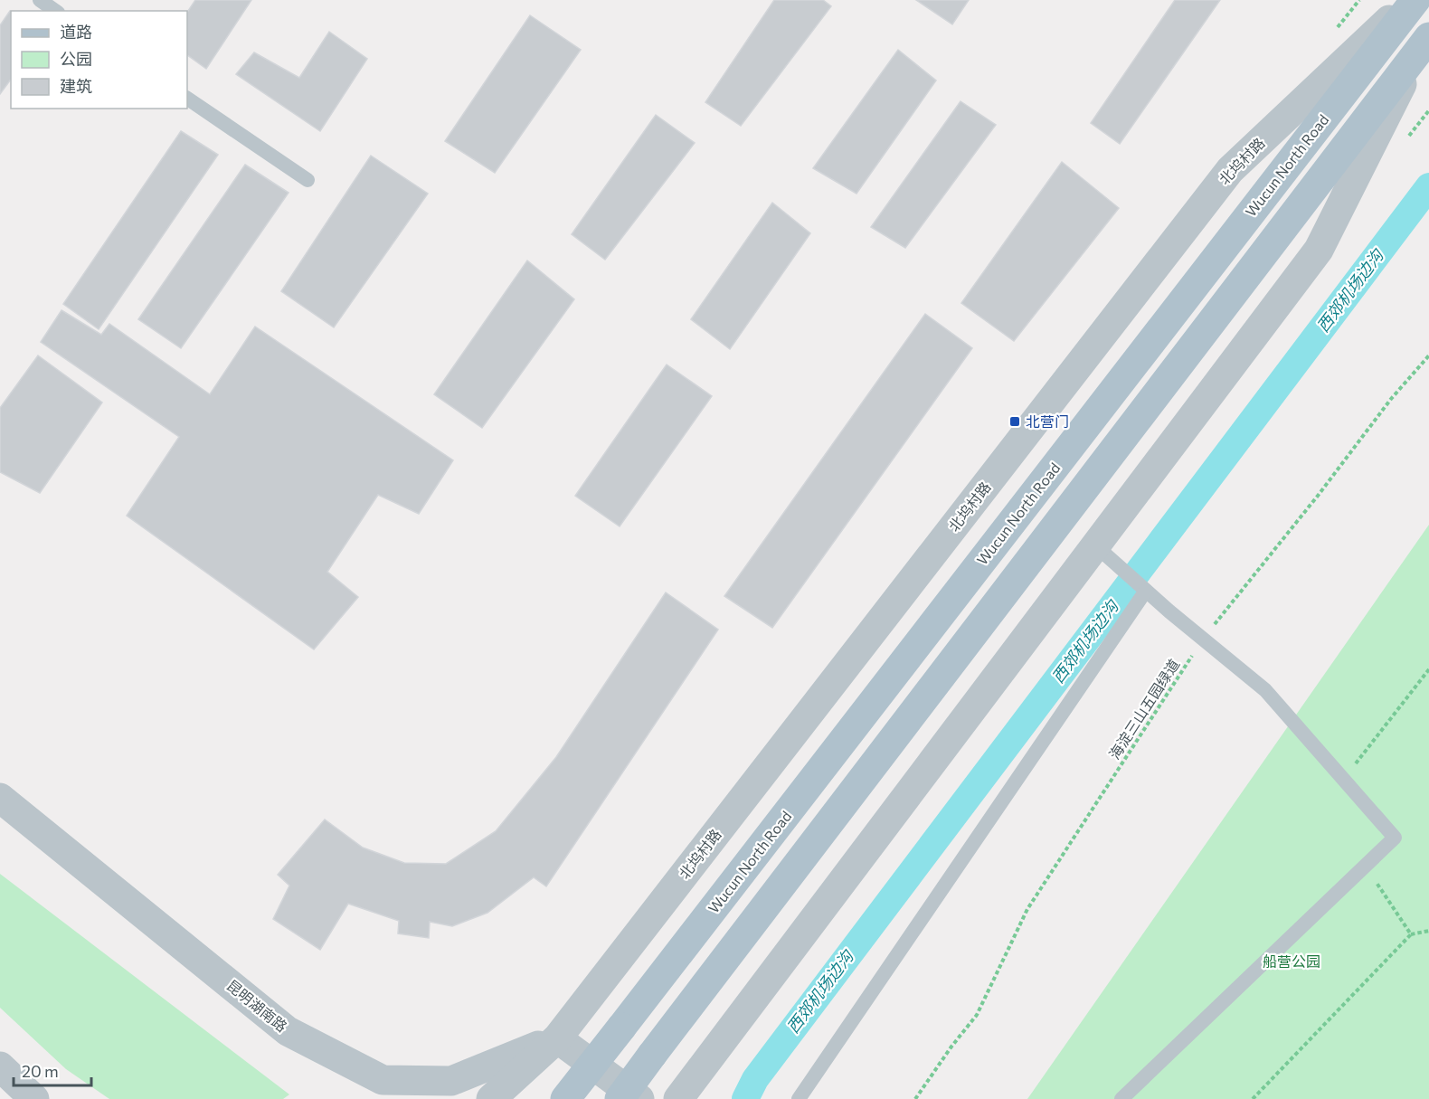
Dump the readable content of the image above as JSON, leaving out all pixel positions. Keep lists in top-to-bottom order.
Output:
{
  "streets": {
    "main road": ["Wucun North Road"],
    "street": ["北坞村路", "昆明湖南路"],
    "path": ["海淀三山五园绿道"]
  },
  "crossings": [
    ["北坞村路", "昆明湖南路"]
  ],
  "water": ["西郊机场边沟"],
  "parks": ["船营公园"],
  "places": {
    "transit": ["北营门"]
  },
  "legend": ["道路", "公园", "建筑"],
  "scale_bar": "20 m"
}
